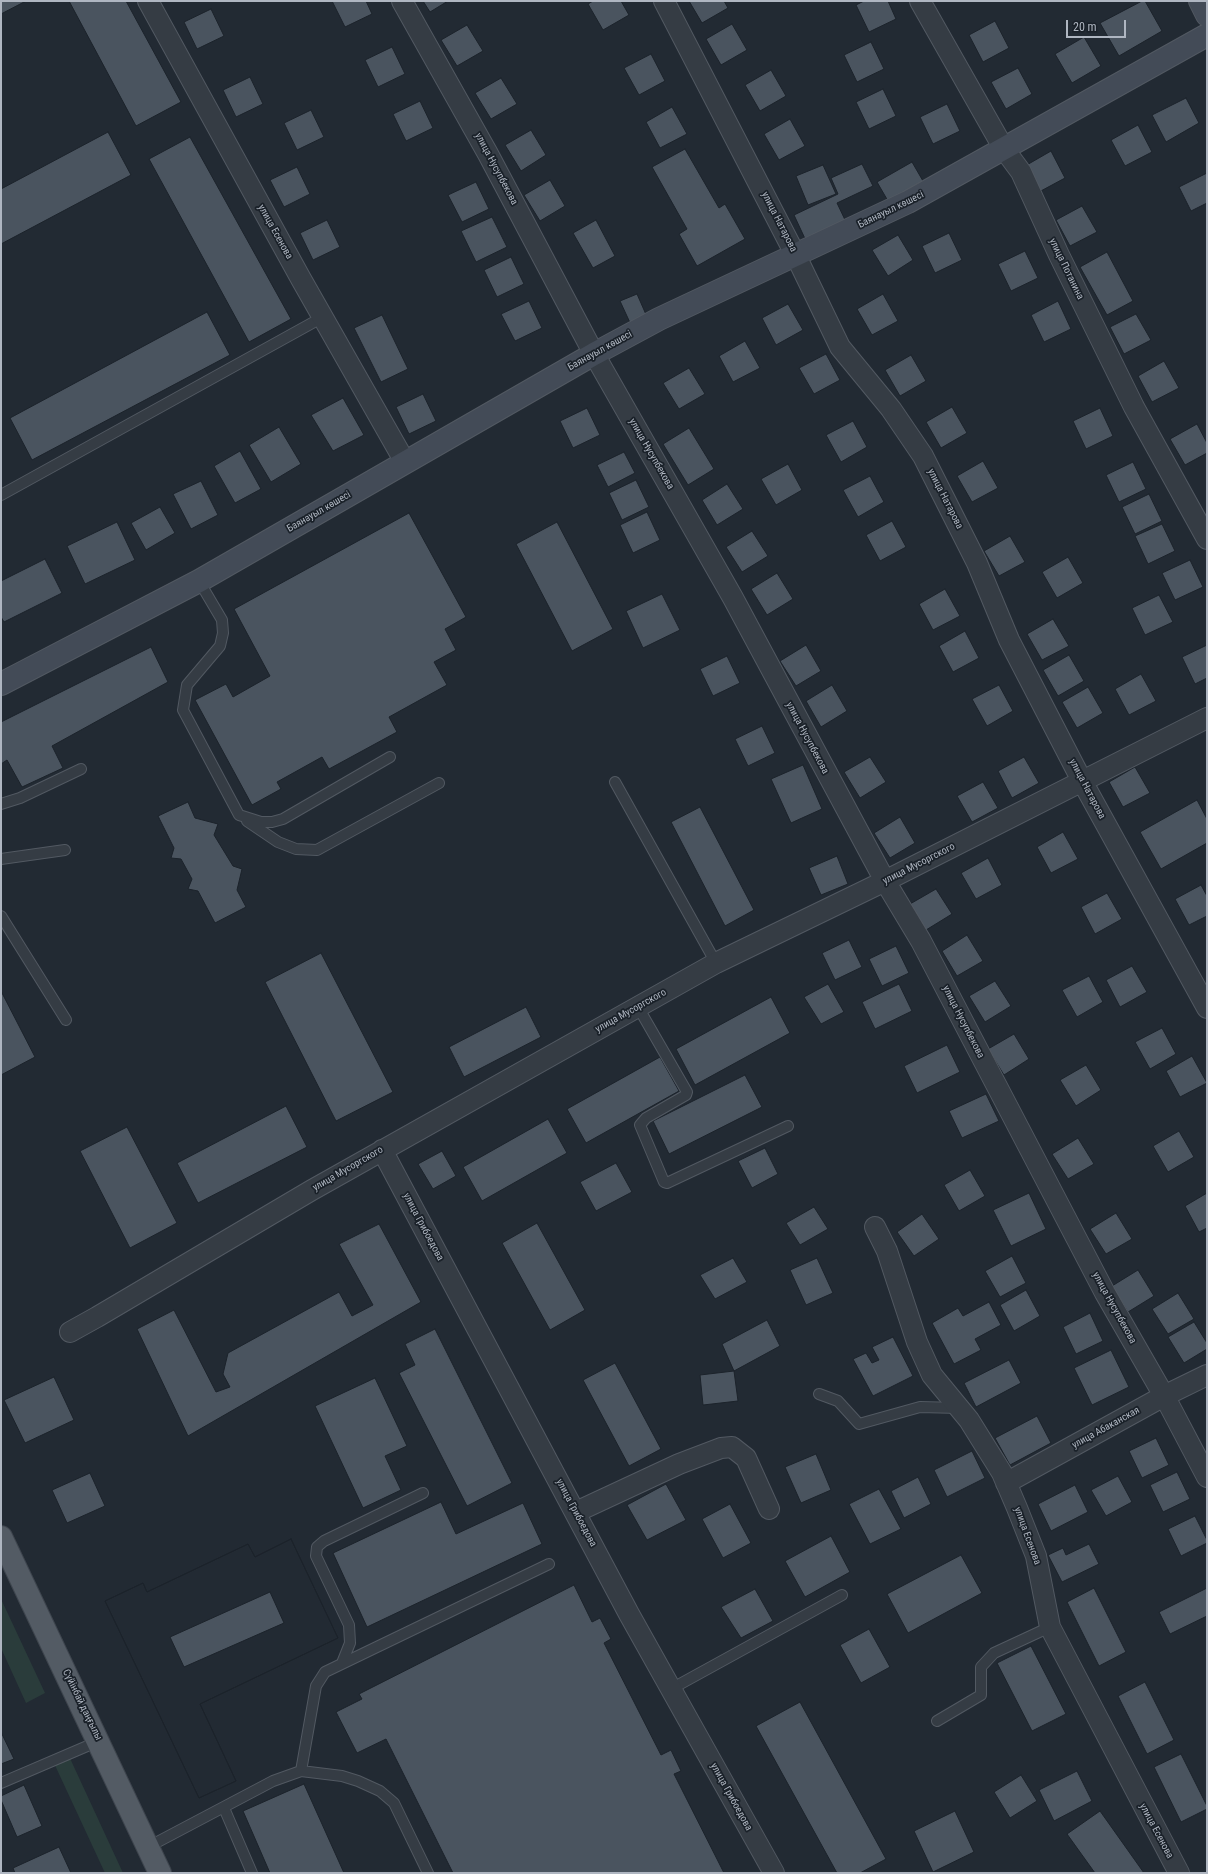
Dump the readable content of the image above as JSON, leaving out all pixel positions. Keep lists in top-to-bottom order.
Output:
{
  "streets": {
    "main road": ["Баянауыл көшесі", "Сүйінбай даңғылы"],
    "street": [
      "улица Нусупбекова",
      "улица Натарова",
      "улица Есенова",
      "улица Потанина",
      "улица Мусоргского",
      "улица Грибоедова",
      "улица Абаканская"
    ]
  },
  "crossings": [
    ["улица Нусупбекова", "Баянауыл көшесі"],
    ["улица Нусупбекова", "улица Мусоргского"],
    ["улица Нусупбекова", "улица Абаканская"],
    ["Баянауыл көшесі", "улица Натарова"],
    ["Баянауыл көшесі", "улица Есенова"],
    ["Баянауыл көшесі", "улица Потанина"],
    ["улица Натарова", "улица Мусоргского"],
    ["улица Есенова", "улица Абаканская"],
    ["улица Мусоргского", "улица Грибоедова"]
  ],
  "scale_bar": "20 m"
}
